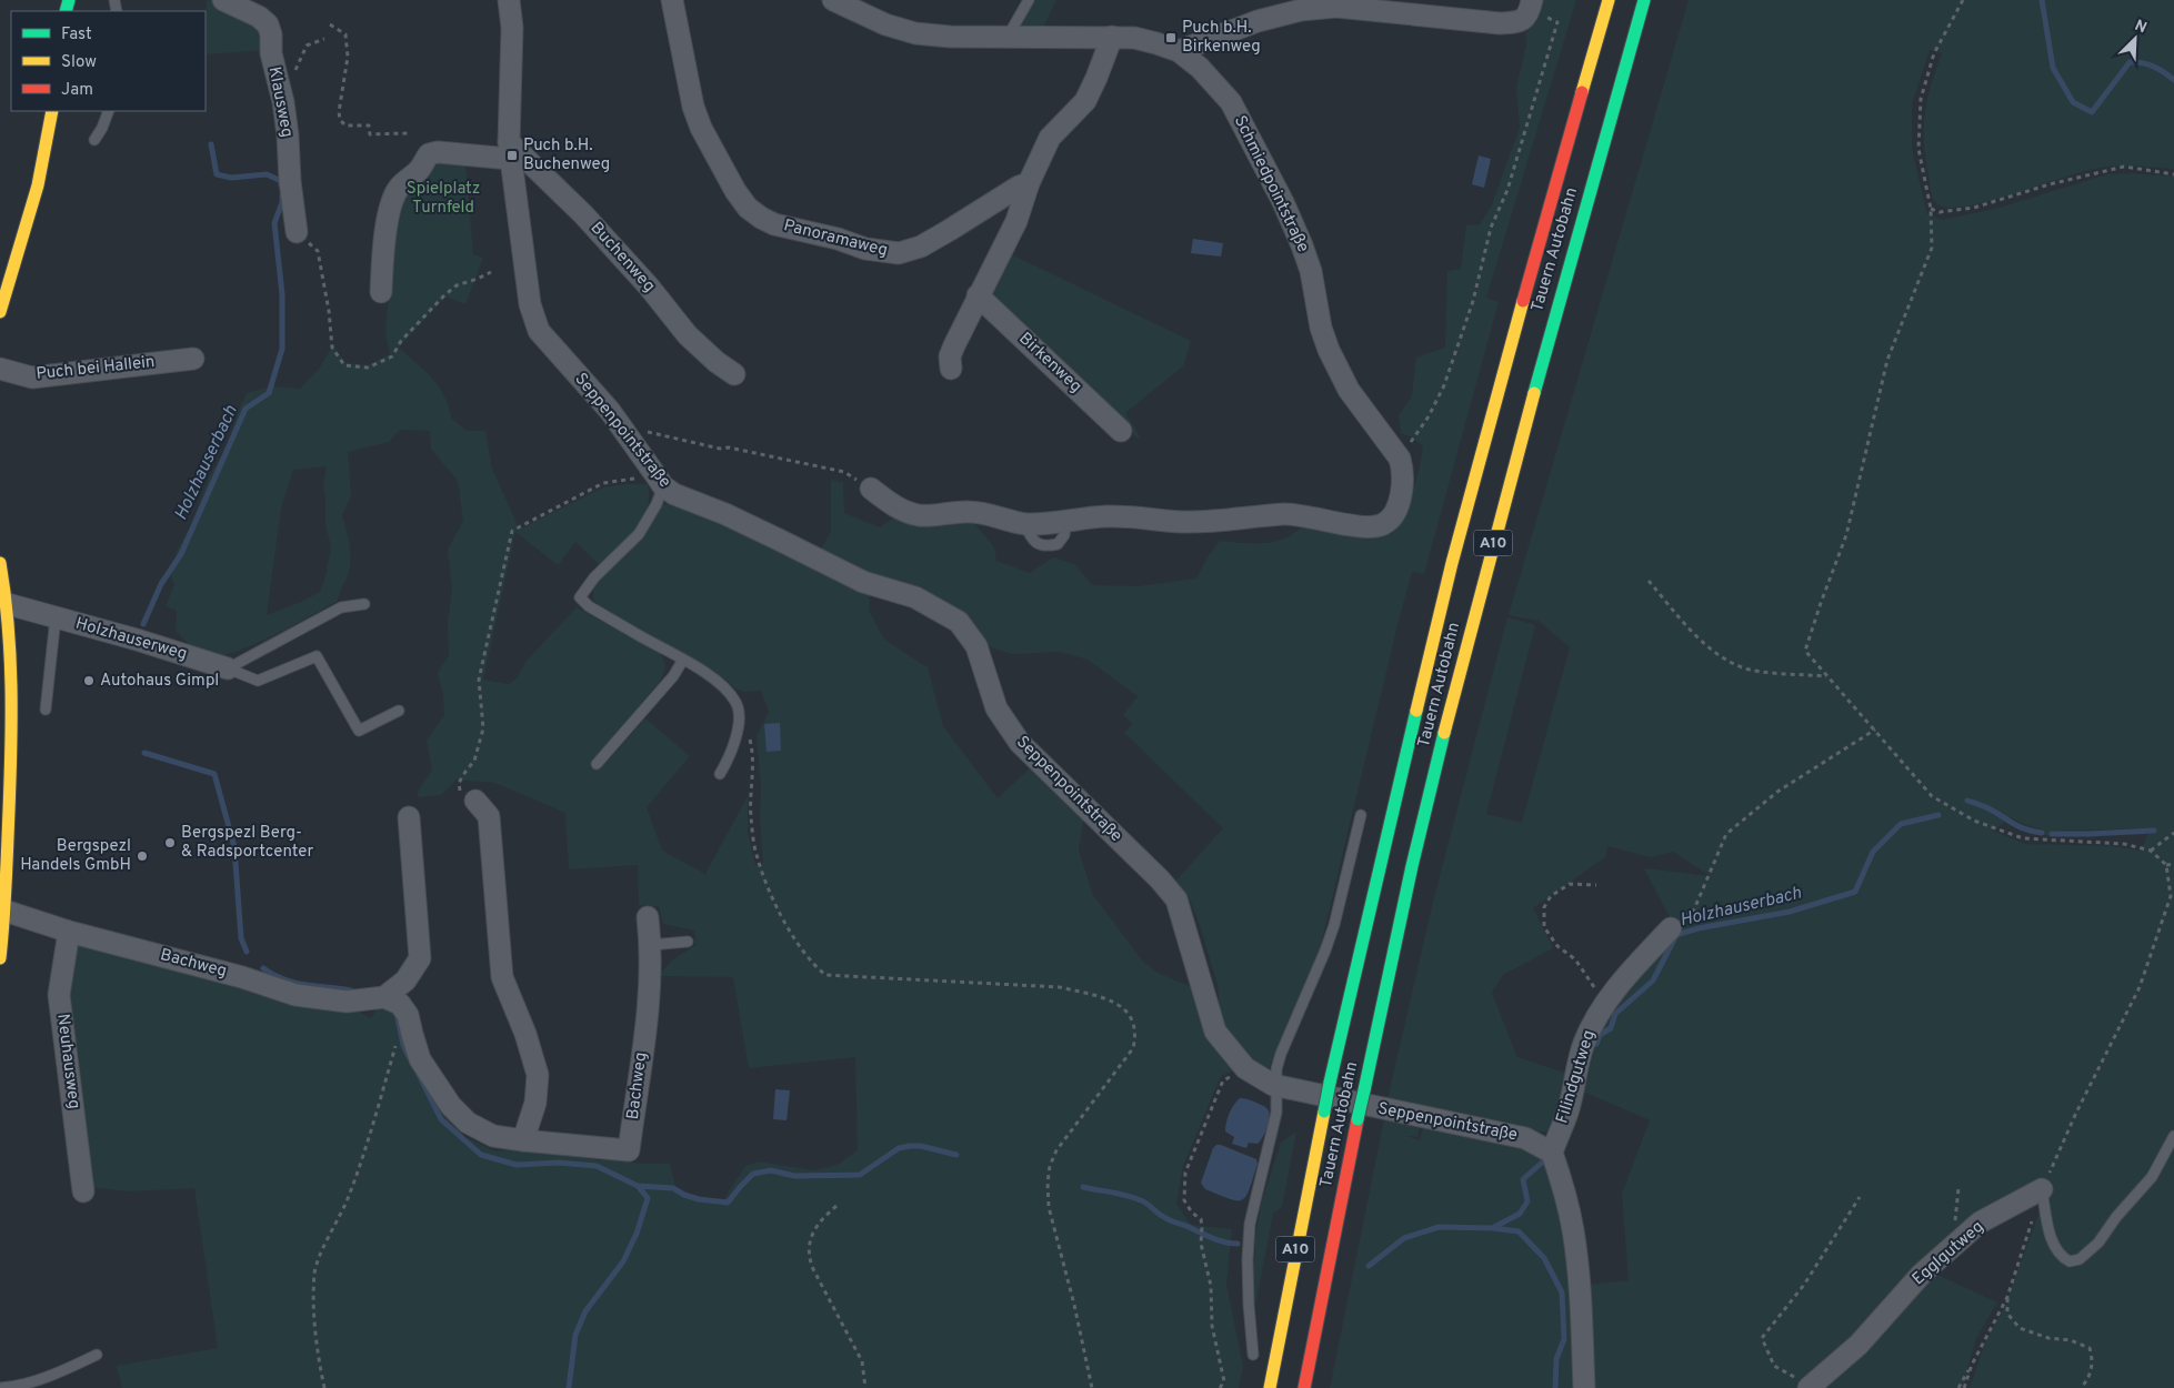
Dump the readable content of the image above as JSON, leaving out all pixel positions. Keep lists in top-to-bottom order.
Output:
{
  "streets": {
    "main road": ["Tauern Autobahn", "A10"],
    "street": [
      "Klausweg",
      "Schmiedpointstraße",
      "Panoramaweg",
      "Buchenweg",
      "Birkenweg",
      "Puch bei Hallein",
      "Seppenpointstraße",
      "Holzhauserweg",
      "Bachweg",
      "Neuhausweg",
      "Filindgutweg",
      "Egglgutweg"
    ]
  },
  "crossings": [
    ["Buchenweg", "Seppenpointstraße"],
    ["Seppenpointstraße", "Filindgutweg"],
    ["Bachweg", "Neuhausweg"]
  ],
  "water": ["Holzhauserbach"],
  "parks": ["Spielplatz Turnfeld"],
  "places": {
    "transit": ["Puch b.H. Birkenweg", "Puch b.H. Buchenweg"],
    "other": ["Autohaus Gimpl", "Bergspezl Berg- & Radsportcenter", "Bergspezl Handels GmbH"]
  },
  "legend": ["Fast", "Slow", "Jam"],
  "north": "top right"
}
